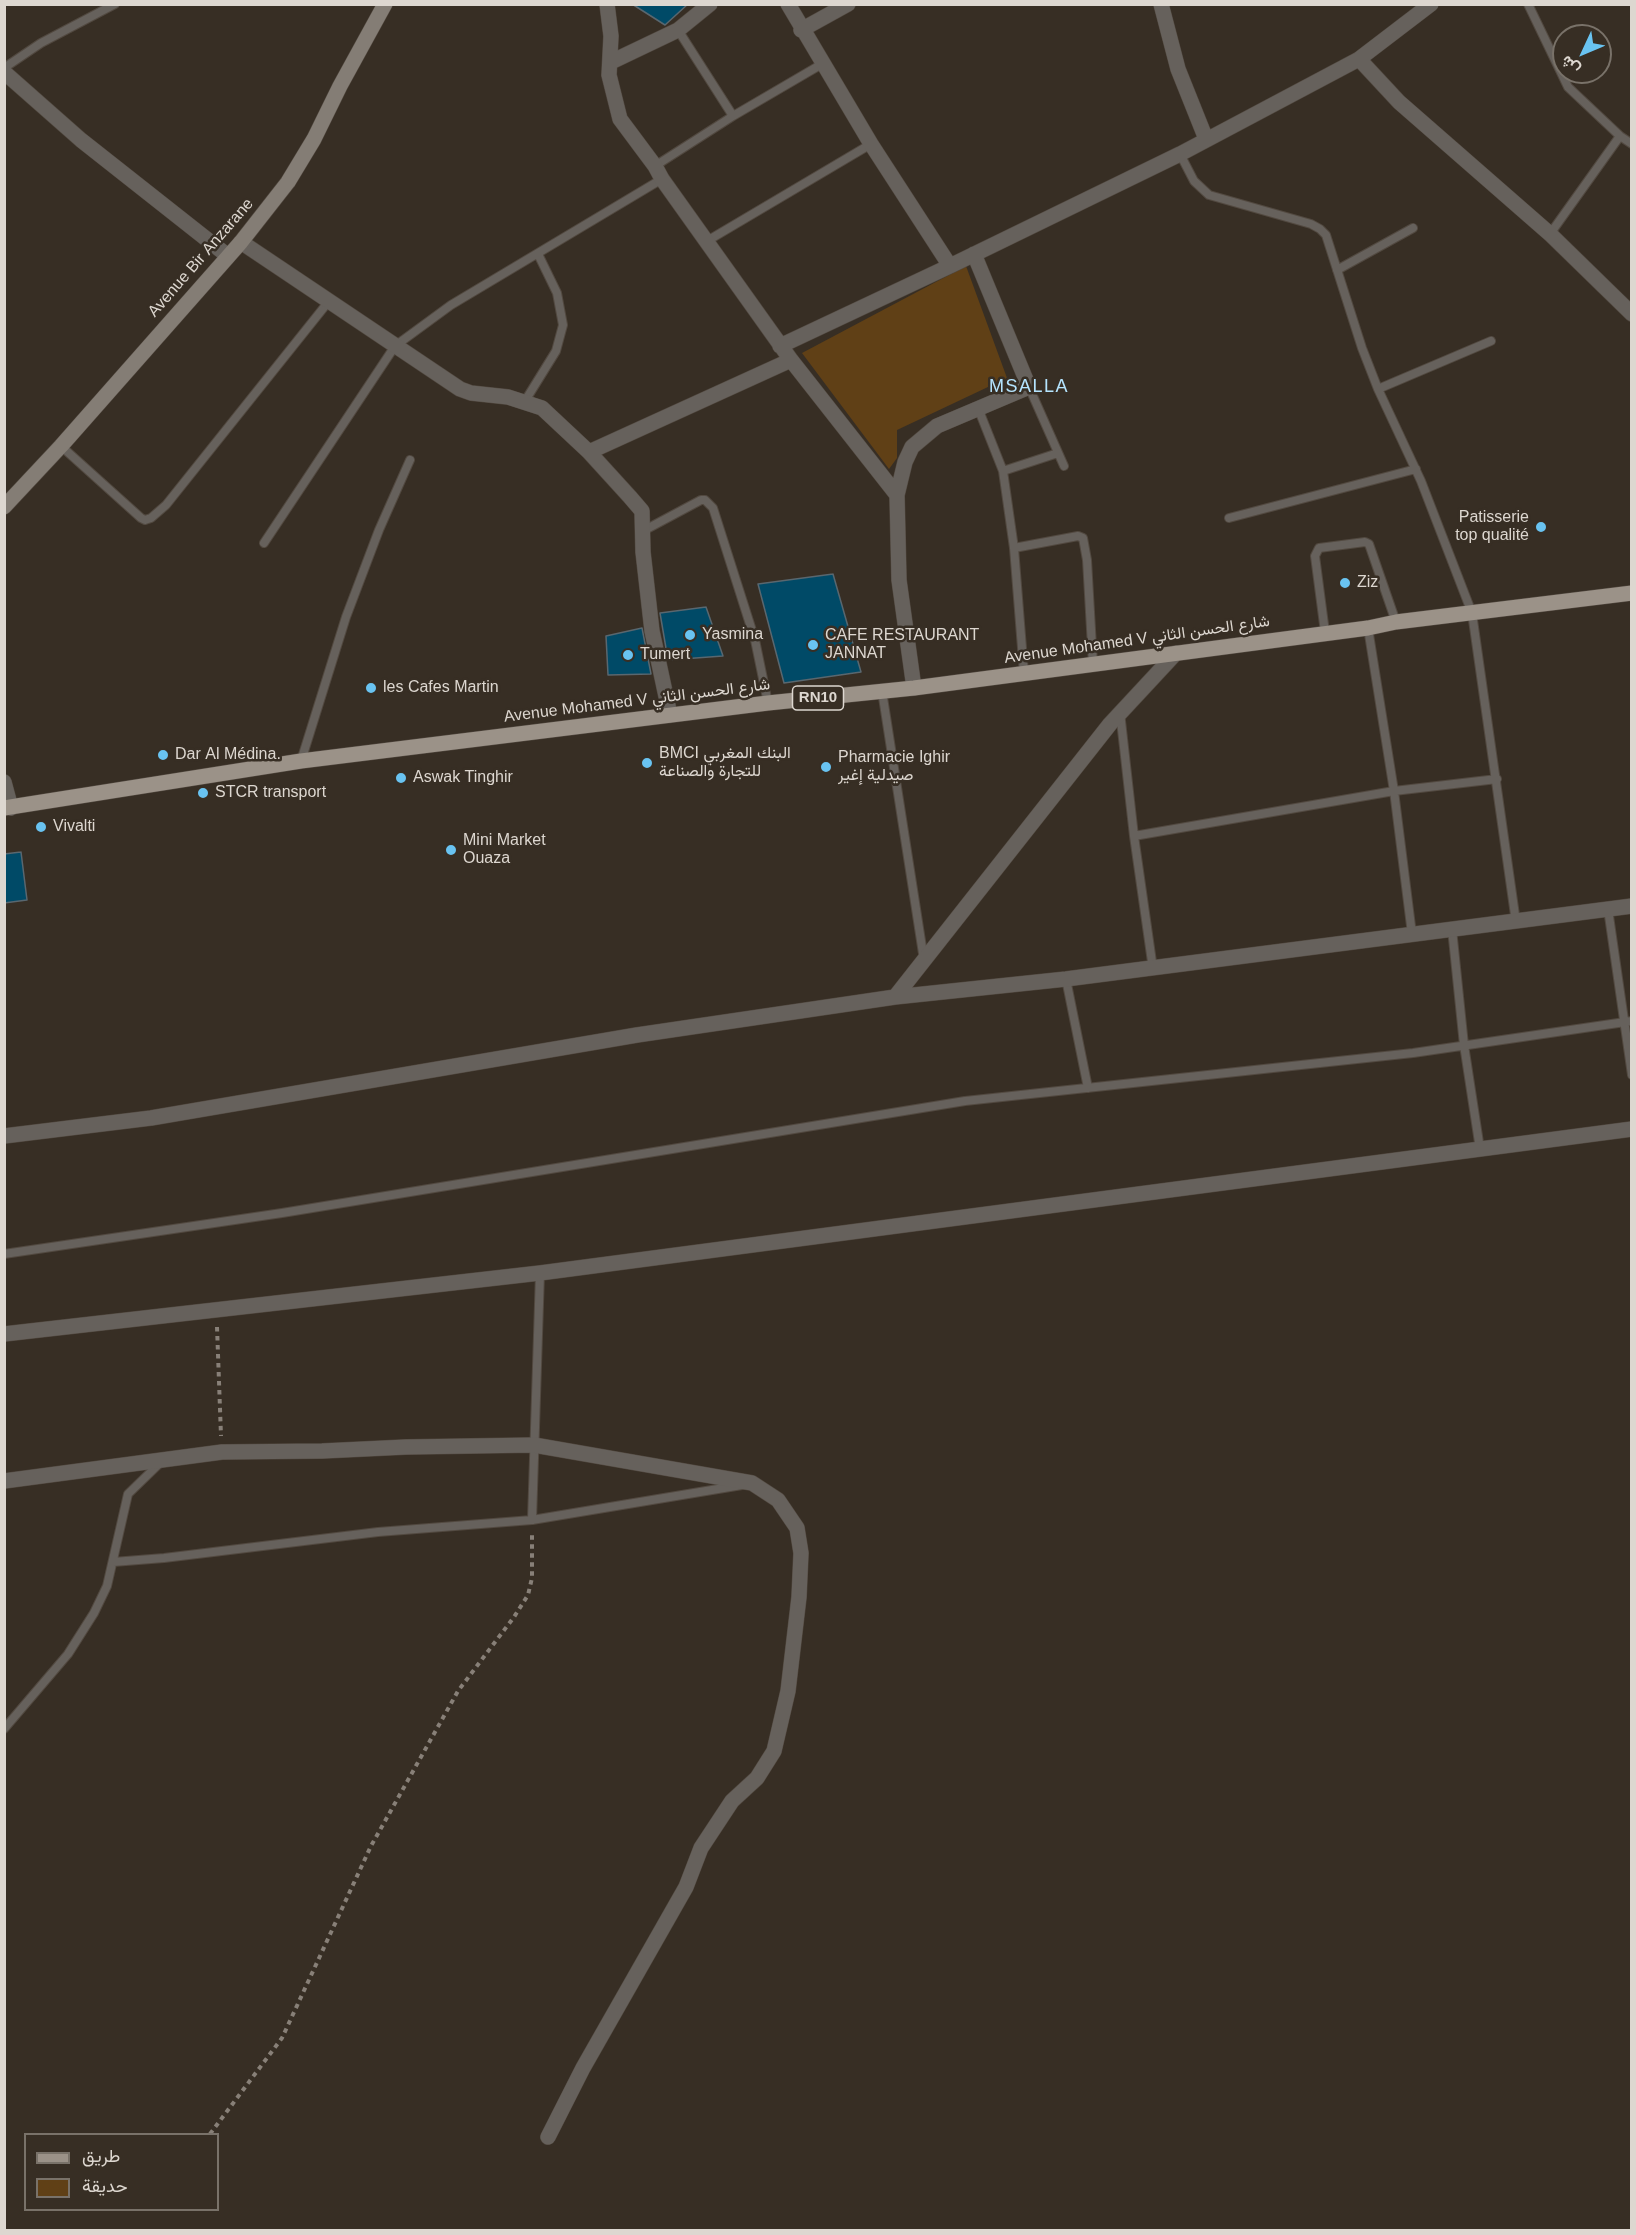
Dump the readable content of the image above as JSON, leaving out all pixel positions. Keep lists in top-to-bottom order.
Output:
{
  "streets": {
    "main road": ["Avenue Mohamed V شارع الحسن الثاني", "RN10"],
    "street": ["Avenue Bir Anzarane"]
  },
  "districts": ["MSALLA"],
  "places": [
    "Patisserie top qualité",
    "Ziz",
    "Yasmina",
    "CAFE RESTAURANT JANNAT",
    "Tumert",
    "les Cafes Martin",
    "Dar Al Médina.",
    "BMCI البنك المغربي للتجارة والصناعة",
    "Pharmacie Ighir صيدلية إغير",
    "Aswak Tinghir",
    "STCR transport",
    "Vivalti",
    "Mini Market Ouaza"
  ],
  "legend": ["طريق", "حديقة"],
  "north": "bottom left"
}
